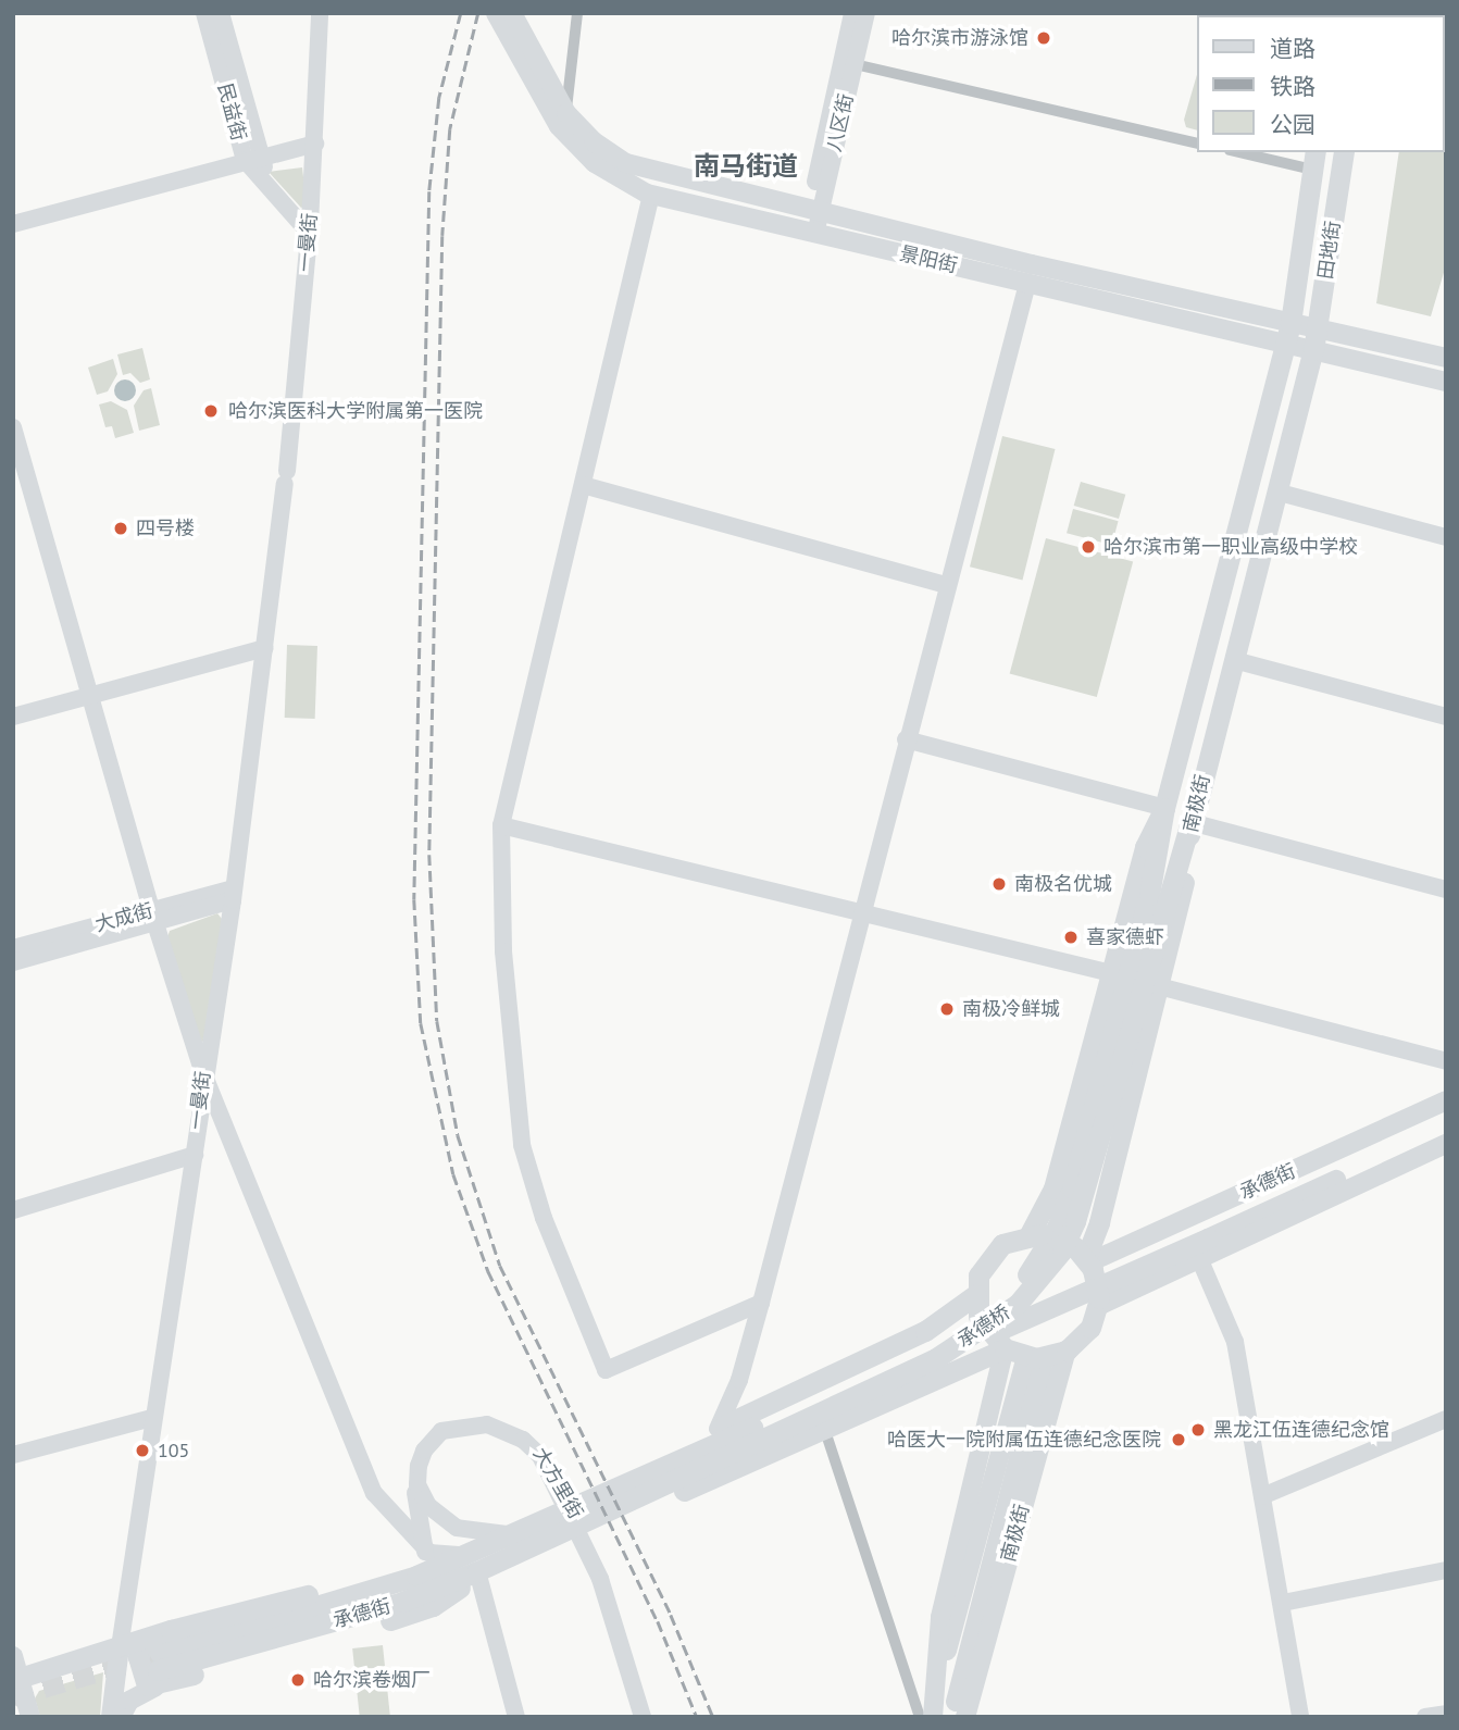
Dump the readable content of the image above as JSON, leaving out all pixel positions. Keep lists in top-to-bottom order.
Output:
{
  "streets": {
    "highway": [
      "田地街",
      "南极街",
      "承德街",
      "承德桥"
    ],
    "main road": ["一曼街", "景阳街"],
    "street": [
      "民益街",
      "八区街",
      "大成街",
      "大方里街"
    ]
  },
  "crossings": [
    ["民益街", "一曼街"],
    ["八区街", "景阳街"],
    ["一曼街", "大成街"],
    ["田地街", "景阳街"],
    ["田地街", "南极街"],
    ["景阳街", "南极街"],
    ["南极街", "承德街"],
    ["承德街", "承德桥"],
    ["承德街", "大方里街"]
  ],
  "districts": ["南马街道"],
  "places": [
    "哈尔滨市游泳馆",
    "哈尔滨医科大学附属第一医院",
    "四号楼",
    "哈尔滨市第一职业高级中学校",
    "南极名优城",
    "喜家德虾",
    "南极冷鲜城",
    "黑龙江伍连德纪念馆",
    "哈医大一院附属伍连德纪念医院",
    "105",
    "哈尔滨卷烟厂"
  ],
  "legend": ["道路", "铁路", "公园"]
}
